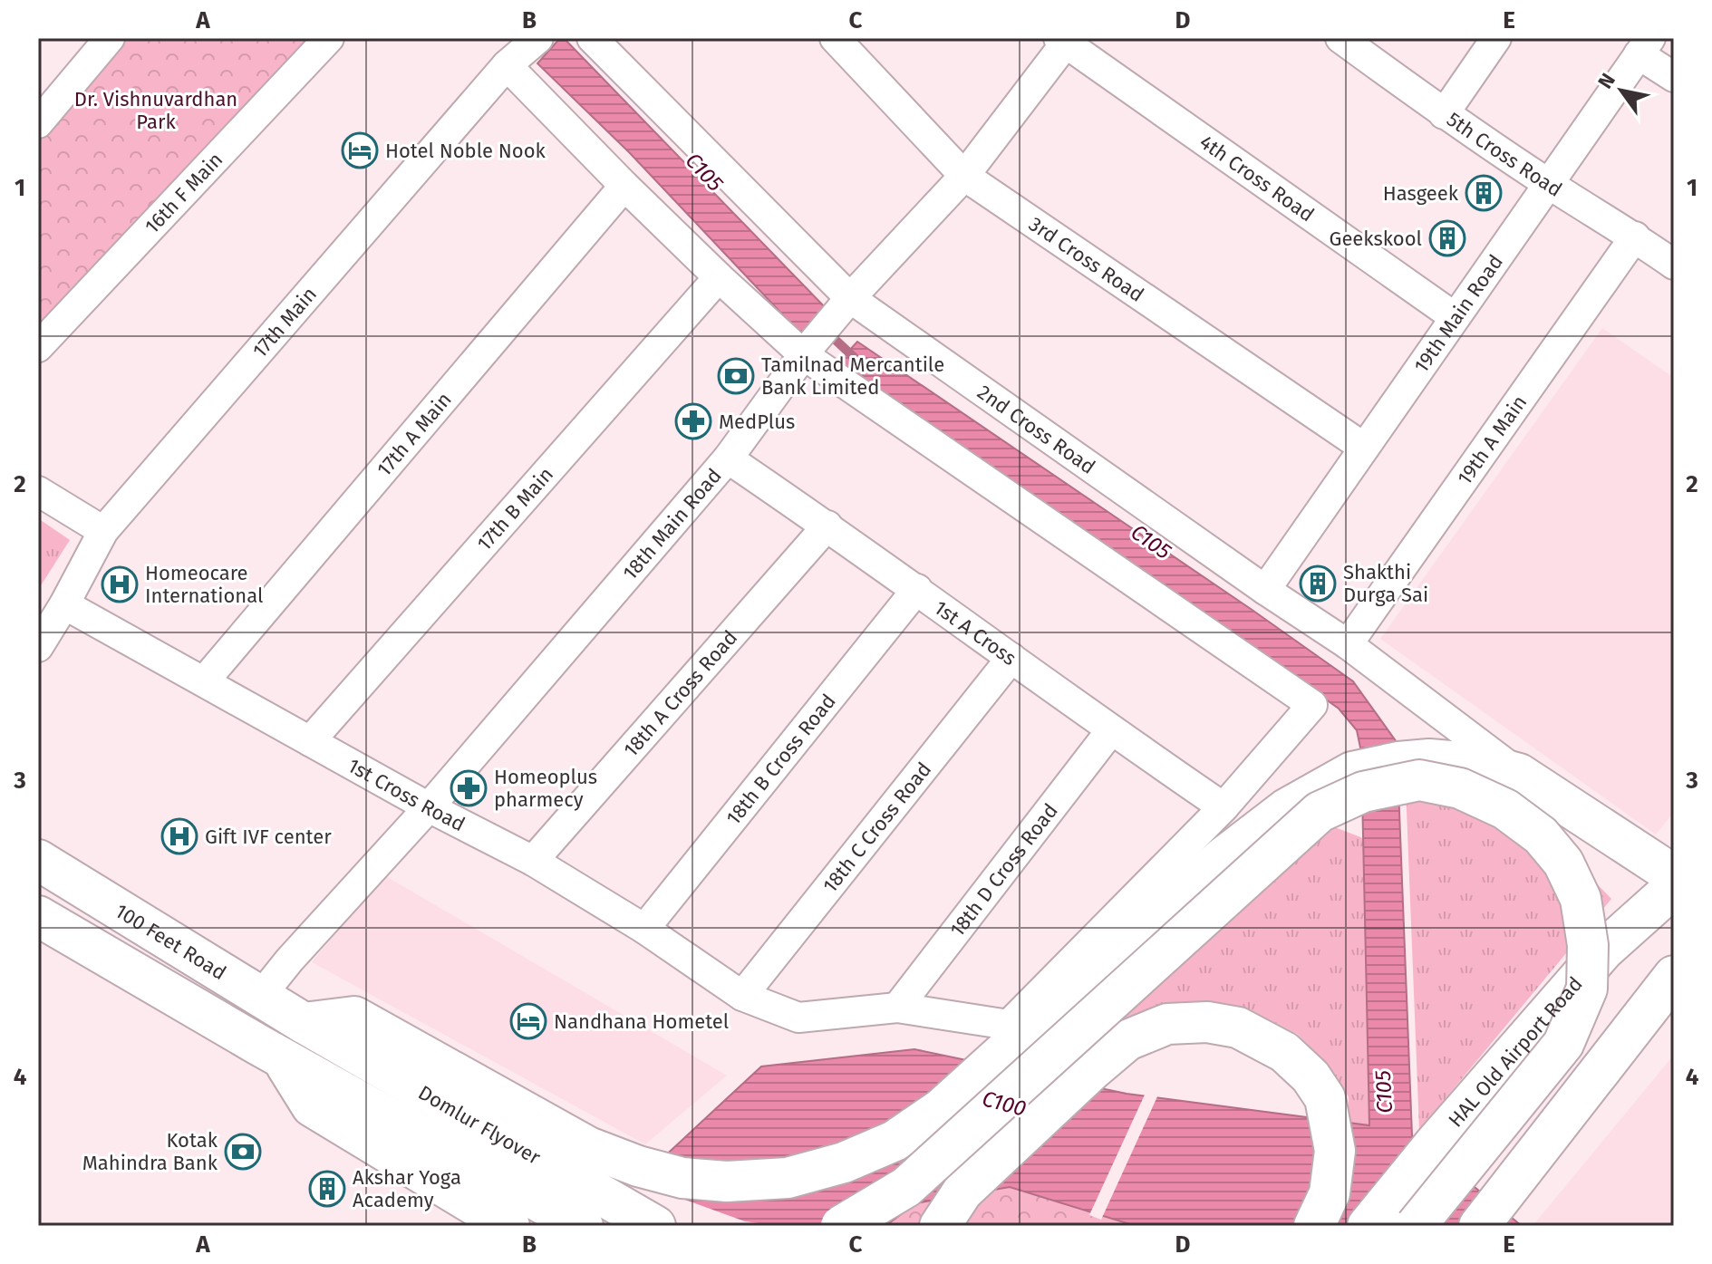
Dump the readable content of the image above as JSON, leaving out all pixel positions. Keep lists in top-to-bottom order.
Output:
{
  "streets": {
    "main road": ["100 Feet Road", "HAL Old Airport Road", "Domlur Flyover"],
    "street": [
      "5th Cross Road",
      "4th Cross Road",
      "16th F Main",
      "3rd Cross Road",
      "19th Main Road",
      "17th Main",
      "2nd Cross Road",
      "17th A Main",
      "19th A Main",
      "17th B Main",
      "18th Main Road",
      "1st A Cross",
      "18th A Cross Road",
      "18th B Cross Road",
      "1st Cross Road",
      "18th C Cross Road",
      "18th D Cross Road"
    ]
  },
  "crossings": [
    ["5th Cross Road", "19th Main Road"],
    ["5th Cross Road", "19th A Main"],
    ["4th Cross Road", "19th Main Road"],
    ["4th Cross Road", "18th Main Road"],
    ["3rd Cross Road", "19th Main Road"],
    ["3rd Cross Road", "18th Main Road"],
    ["19th Main Road", "2nd Cross Road"],
    ["17th Main", "1st Cross Road"],
    ["2nd Cross Road", "19th A Main"],
    ["2nd Cross Road", "18th Main Road"],
    ["17th A Main", "1st Cross Road"],
    ["17th B Main", "1st Cross Road"],
    ["18th Main Road", "1st A Cross"],
    ["18th Main Road", "1st Cross Road"],
    ["18th Main Road", "100 Feet Road"],
    ["1st A Cross", "18th A Cross Road"],
    ["1st A Cross", "18th B Cross Road"],
    ["1st A Cross", "1st Cross Road"],
    ["1st A Cross", "18th C Cross Road"],
    ["1st A Cross", "18th D Cross Road"],
    ["18th A Cross Road", "1st Cross Road"],
    ["18th B Cross Road", "1st Cross Road"],
    ["1st Cross Road", "18th C Cross Road"],
    ["1st Cross Road", "18th D Cross Road"],
    ["100 Feet Road", "Domlur Flyover"]
  ],
  "water": ["C105", "C100"],
  "parks": ["Dr. Vishnuvardhan Park"],
  "places": {
    "hotel": ["Hotel Noble Nook", "Nandhana Hometel"],
    "building": [
      "Hasgeek",
      "Geekskool",
      "Shakthi Durga Sai",
      "Akshar Yoga Academy"
    ],
    "bank": ["Tamilnad Mercantile Bank Limited", "Kotak Mahindra Bank"],
    "pharmacy": ["MedPlus", "Homeoplus pharmecy"],
    "hospital": ["Homeocare International", "Gift IVF center"]
  },
  "north": "top left",
  "grid": {
    "columns": [
      "A",
      "B",
      "C",
      "D",
      "E"
    ],
    "rows": [
      "1",
      "2",
      "3",
      "4"
    ]
  }
}
